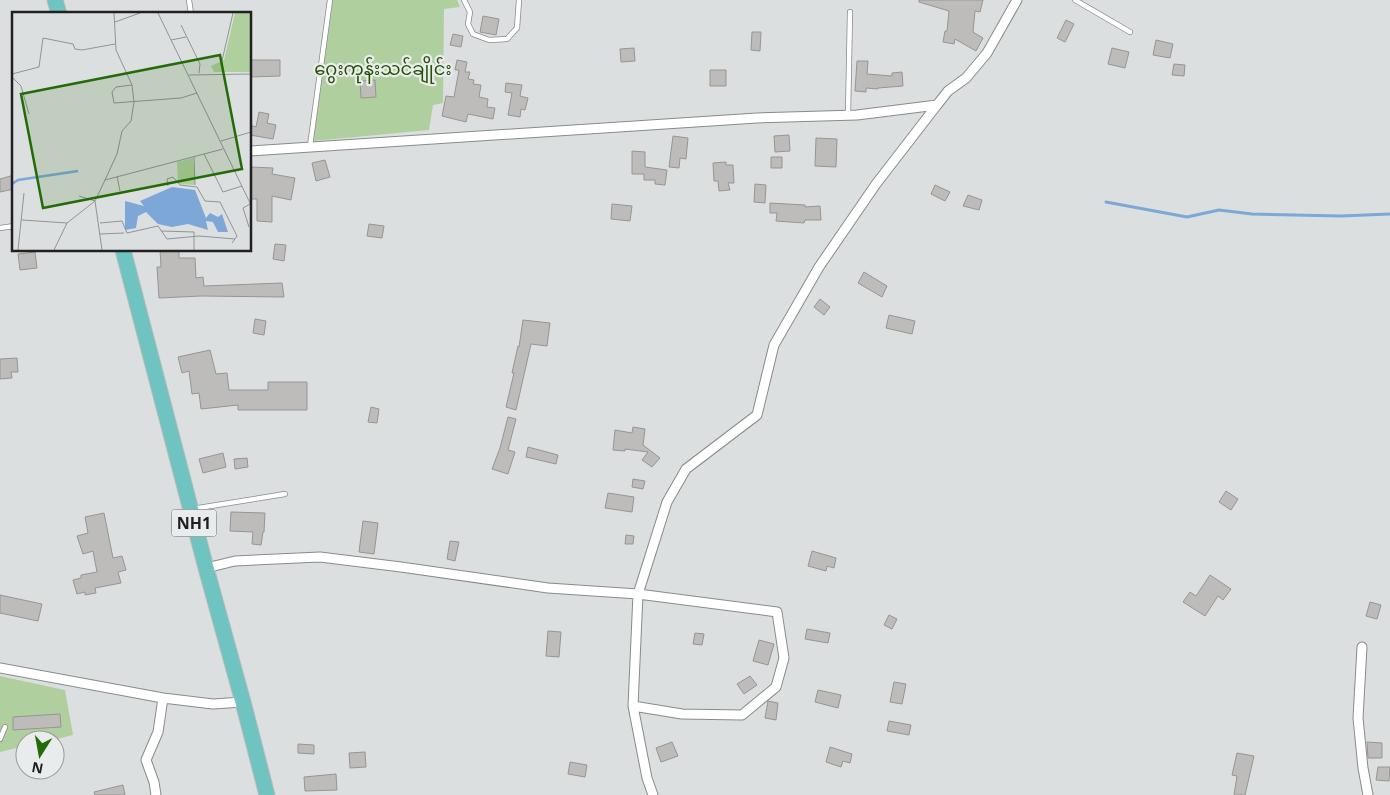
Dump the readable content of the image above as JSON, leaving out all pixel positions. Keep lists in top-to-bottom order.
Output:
{
  "streets": {
    "highway": ["NH1"]
  },
  "parks": ["ဂွေးကုန်းသင်ချိုင်း"],
  "north": "bottom"
}
